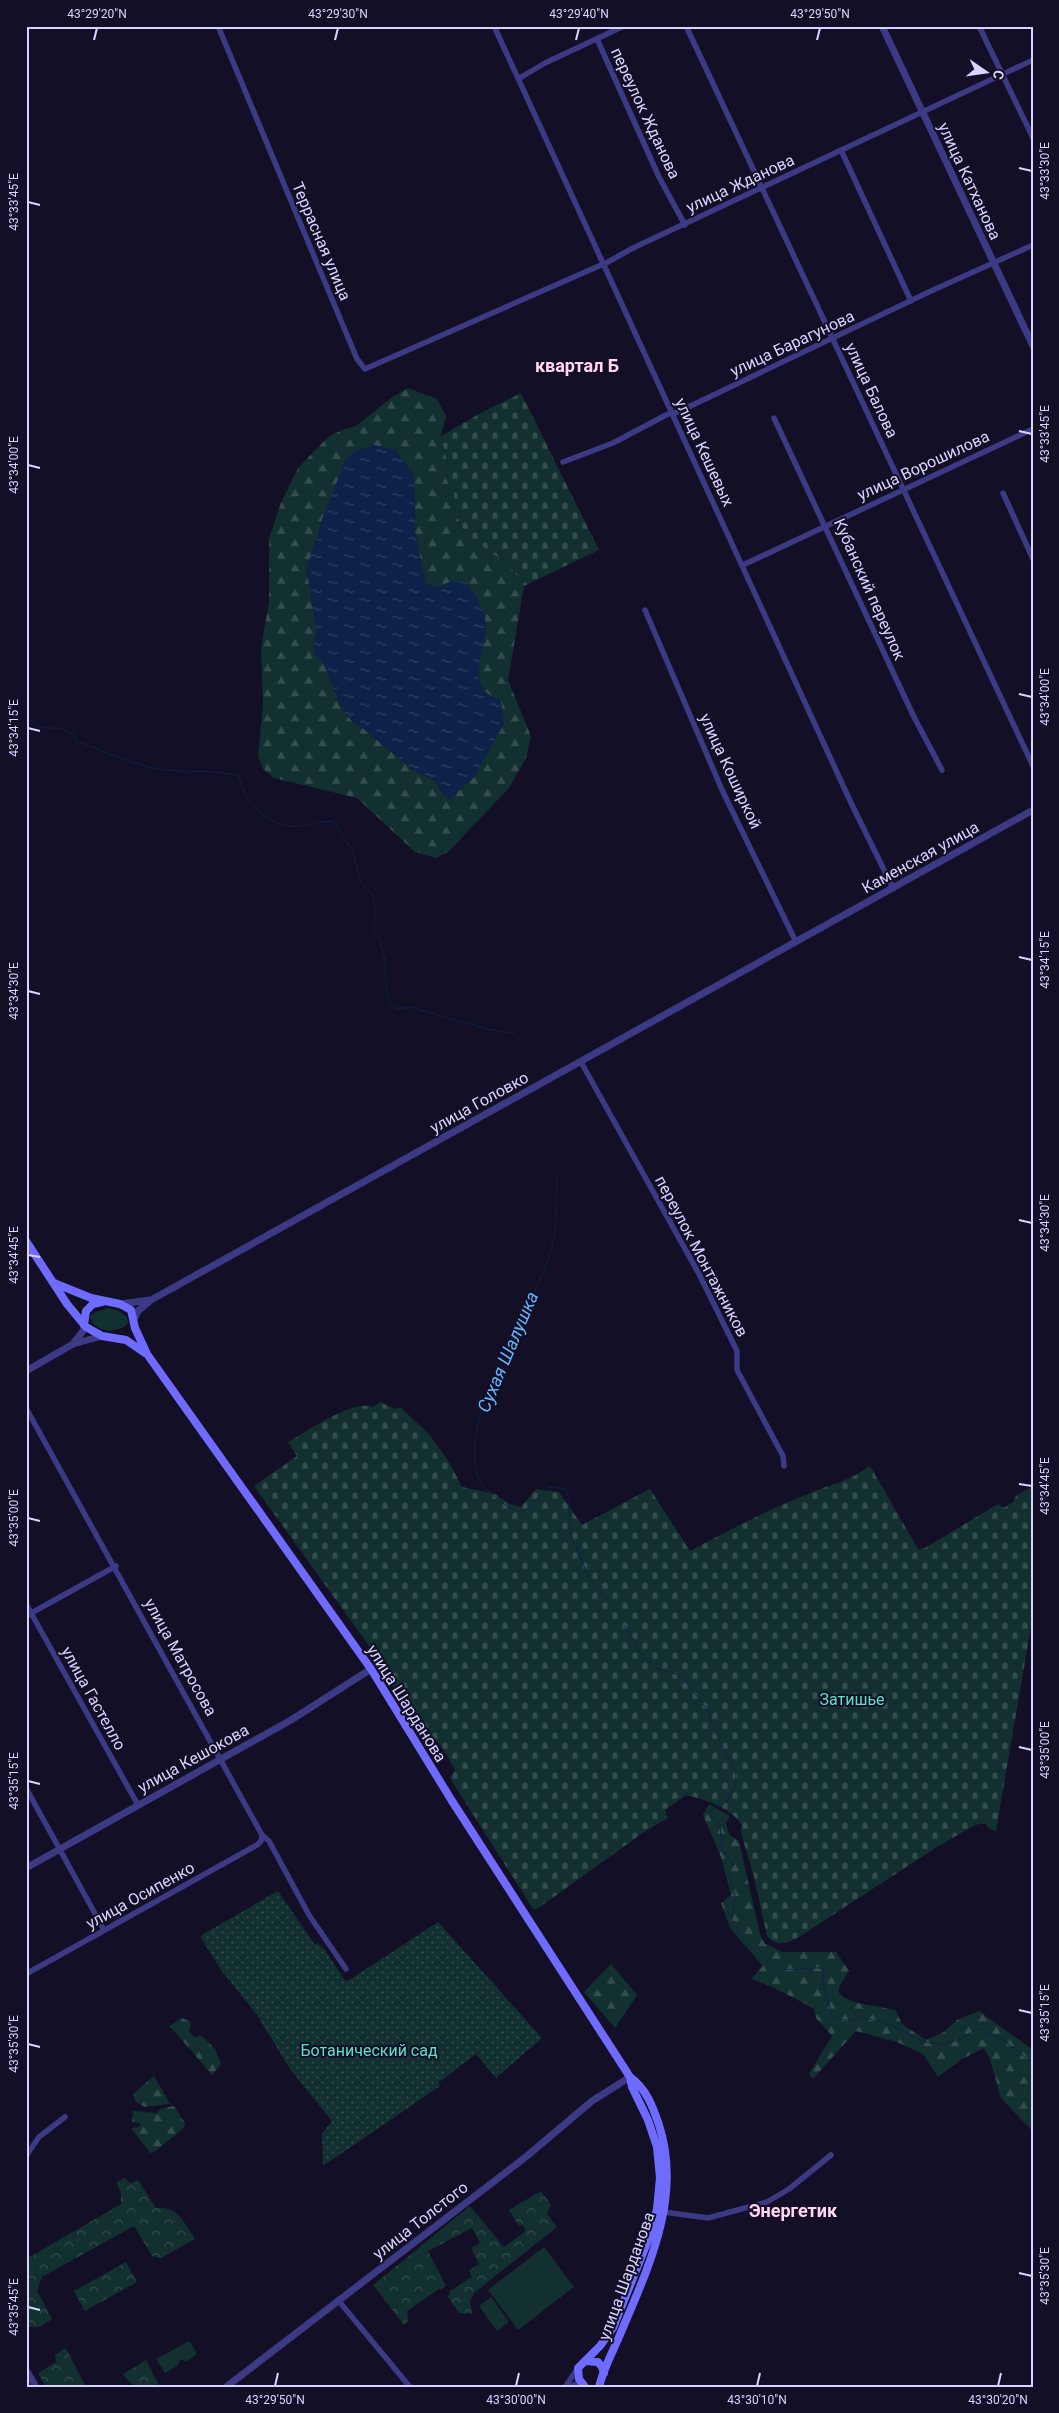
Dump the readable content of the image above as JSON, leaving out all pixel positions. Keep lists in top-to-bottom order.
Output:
{
  "streets": {
    "main road": ["улица Шарданова"],
    "street": [
      "переулок Жданова",
      "улица Катханова",
      "улица Жданова",
      "Террасная улица",
      "улица Барагунова",
      "улица Балова",
      "улица Кешевых",
      "улица Ворошилова",
      "Кубанский переулок",
      "улица Коширкой",
      "Каменская улица",
      "улица Головко",
      "переулок Монтажников",
      "улица Матросова",
      "улица Гастелло",
      "улица Кешокова",
      "улица Осипенко",
      "улица Толстого"
    ]
  },
  "crossings": [
    ["переулок Жданова", "улица Жданова"],
    ["улица Катханова", "улица Жданова"],
    ["улица Катханова", "улица Барагунова"],
    ["улица Жданова", "Террасная улица"],
    ["улица Жданова", "улица Балова"],
    ["улица Жданова", "улица Кешевых"],
    ["улица Барагунова", "улица Балова"],
    ["улица Барагунова", "улица Кешевых"],
    ["улица Балова", "улица Ворошилова"],
    ["улица Кешевых", "улица Ворошилова"],
    ["улица Кешевых", "Каменская улица"],
    ["улица Ворошилова", "Кубанский переулок"],
    ["улица Коширкой", "улица Головко"],
    ["Каменская улица", "улица Головко"],
    ["улица Головко", "переулок Монтажников"],
    ["улица Матросова", "улица Кешокова"],
    ["улица Матросова", "улица Осипенко"],
    ["улица Гастелло", "улица Кешокова"],
    ["улица Шарданова", "улица Кешокова"],
    ["улица Шарданова", "улица Толстого"]
  ],
  "districts": ["квартал Б", "Энергетик"],
  "water": ["Сухая Шалушка"],
  "parks": ["Затишье", "Ботанический сад"],
  "north": "right",
  "coordinates": [
    "43°29'20\"N",
    "43°29'30\"N",
    "43°29'40\"N",
    "43°29'50\"N",
    "43°33'30\"E",
    "43°33'45\"E",
    "43°34'00\"E",
    "43°34'15\"E",
    "43°34'30\"E",
    "43°34'45\"E",
    "43°35'00\"E",
    "43°35'15\"E",
    "43°35'30\"E",
    "43°35'45\"E",
    "43°30'00\"N",
    "43°30'10\"N",
    "43°30'20\"N"
  ]
}
